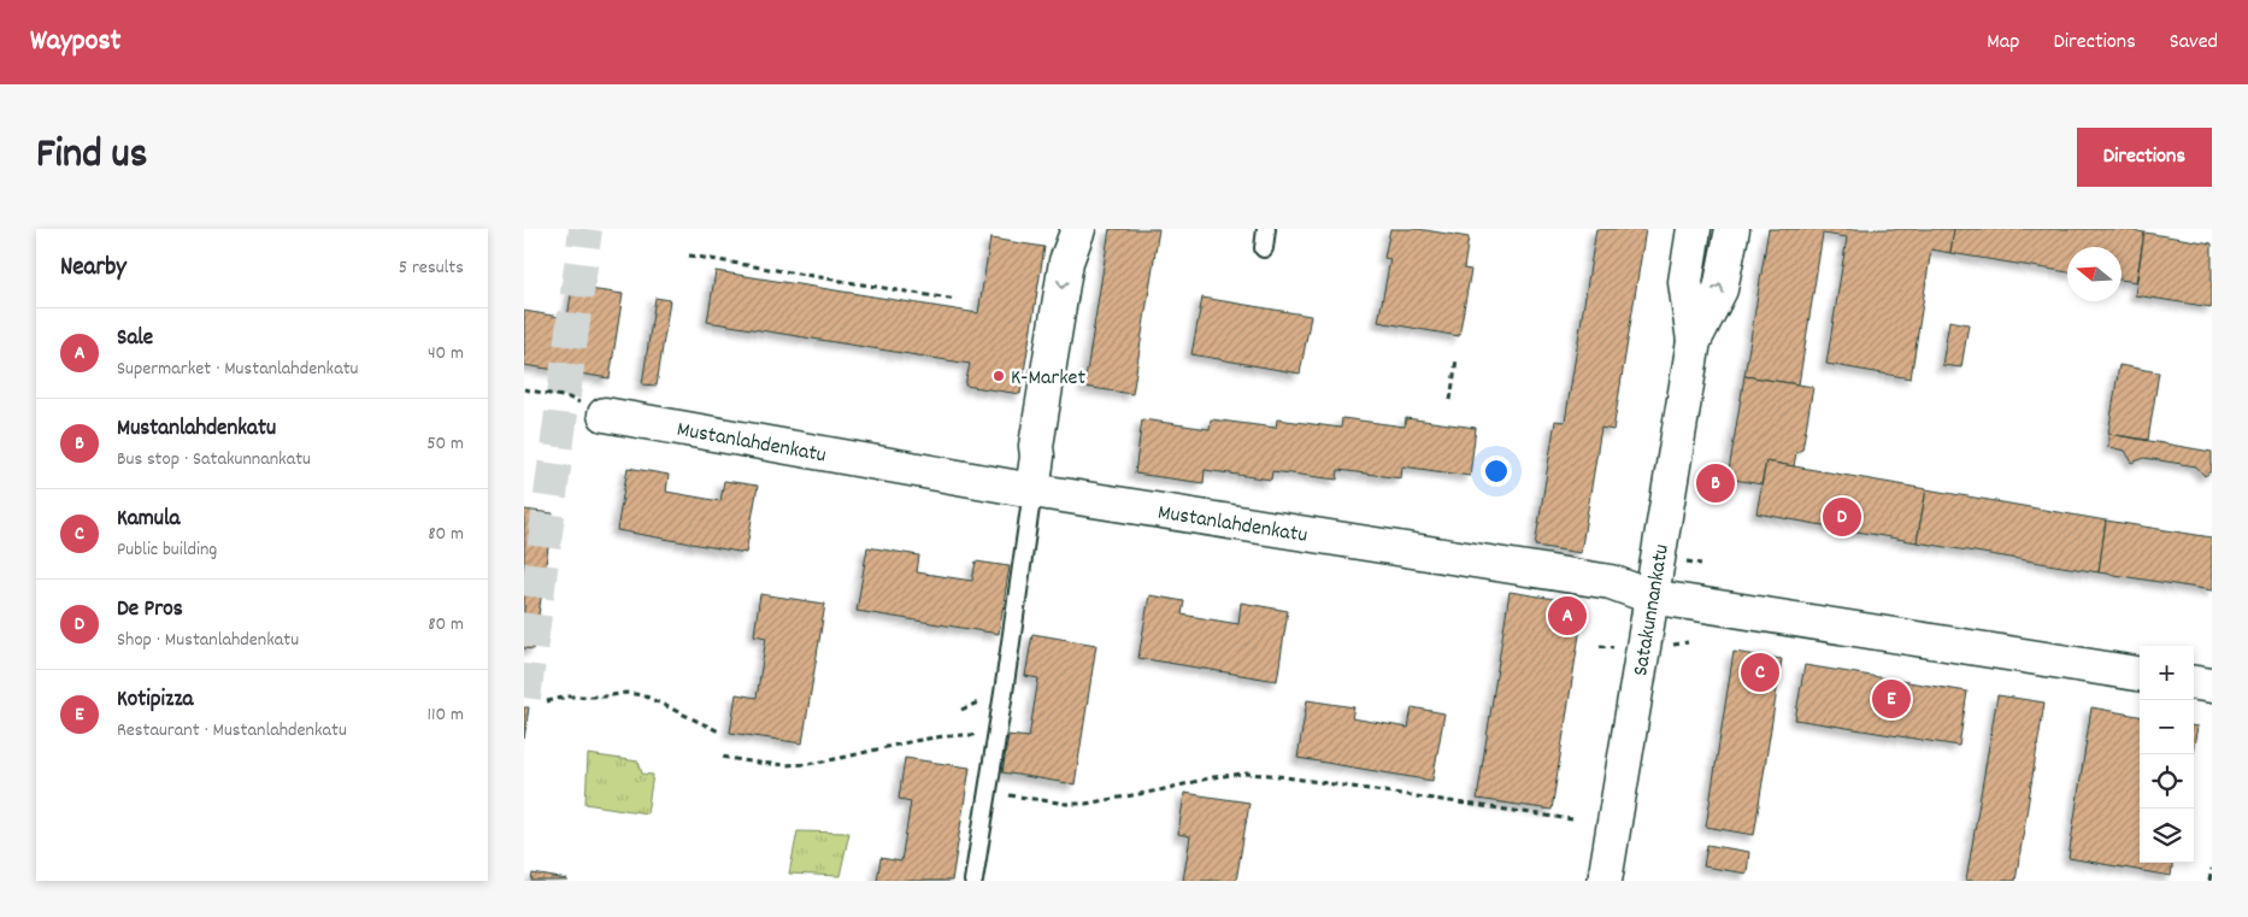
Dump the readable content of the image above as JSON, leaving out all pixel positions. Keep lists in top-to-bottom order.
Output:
{
  "streets": {
    "street": ["Mustanlahdenkatu", "Satakunnankatu"]
  },
  "crossings": [
    ["Mustanlahdenkatu", "Satakunnankatu"]
  ],
  "places": ["K-Market"],
  "north": "left",
  "page": {
    "header": "Waypost",
    "nav": ["Map", "Directions", "Saved"],
    "title": "Find us",
    "buttons": "Directions",
    "heading": ["Nearby", "5 results"],
    "list": [
      {
        "mark": "A",
        "name": "Sale",
        "note": "Supermarket · Mustanlahdenkatu",
        "value": "40 m"
      },
      {
        "mark": "B",
        "name": "Mustanlahdenkatu",
        "note": "Bus stop · Satakunnankatu",
        "value": "50 m"
      },
      {
        "mark": "C",
        "name": "Kamula",
        "note": "Public building",
        "value": "80 m"
      },
      {
        "mark": "D",
        "name": "De Pros",
        "note": "Shop · Mustanlahdenkatu",
        "value": "80 m"
      },
      {
        "mark": "E",
        "name": "Kotipizza",
        "note": "Restaurant · Mustanlahdenkatu",
        "value": "110 m"
      }
    ],
    "pins": [
      "B",
      "D",
      "A",
      "C",
      "E"
    ],
    "map_buttons": ["+", "−"]
  }
}
